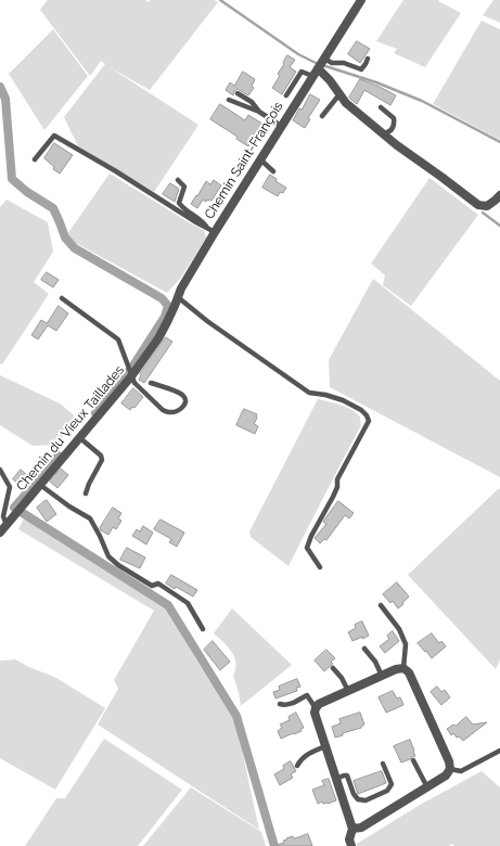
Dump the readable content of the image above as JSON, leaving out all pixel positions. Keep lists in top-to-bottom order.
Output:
{
  "streets": {
    "street": ["Chemin Saint-François", "Chemin du Vieux Taillades"]
  },
  "crossings": [
    ["Chemin Saint-François", "Chemin du Vieux Taillades"]
  ]
}
